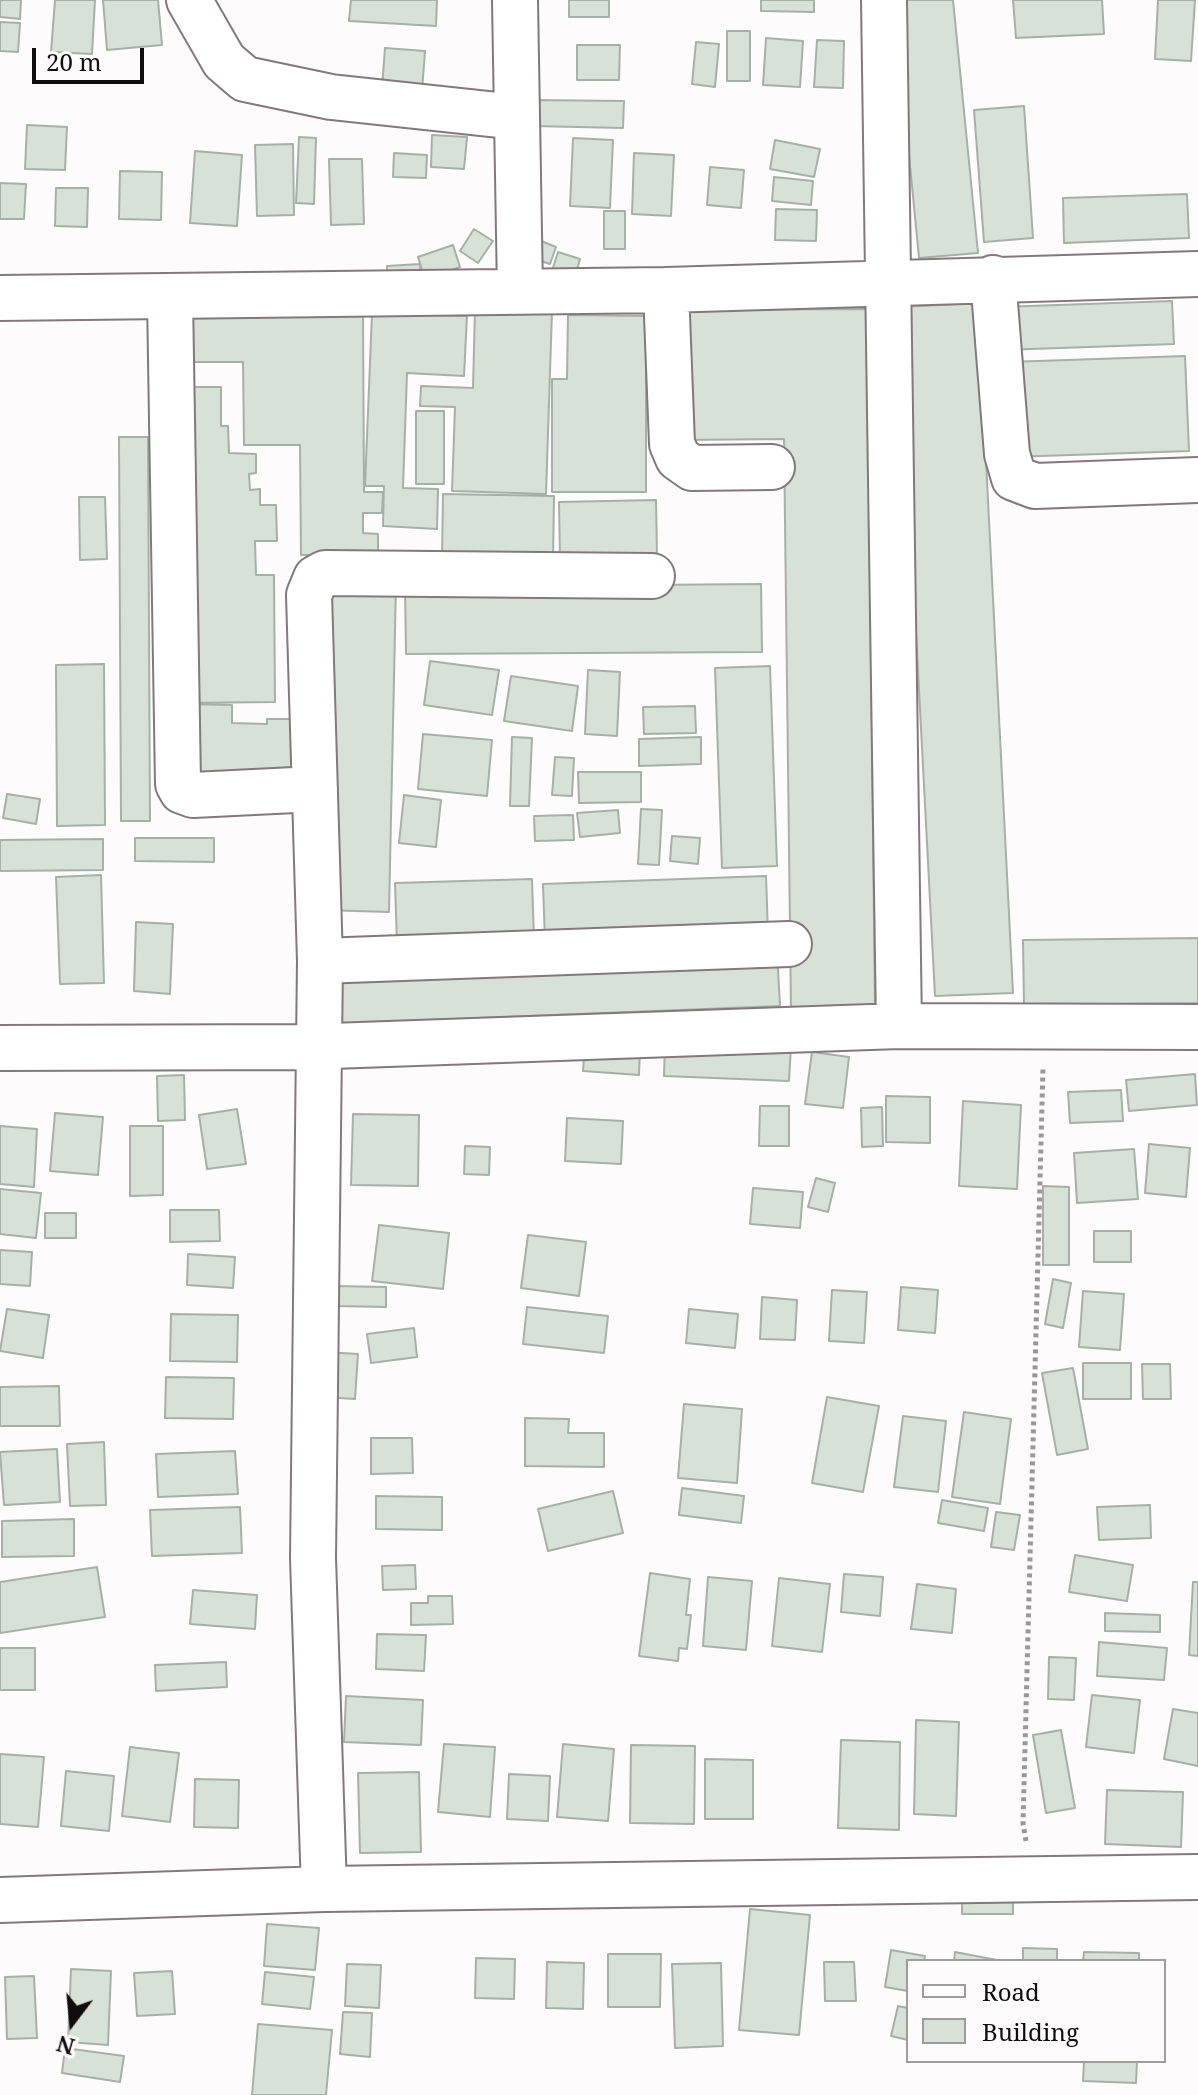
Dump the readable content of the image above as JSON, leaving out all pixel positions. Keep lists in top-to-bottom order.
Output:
{
  "legend": ["Road", "Building"],
  "scale_bar": "20 m",
  "north": "bottom"
}
